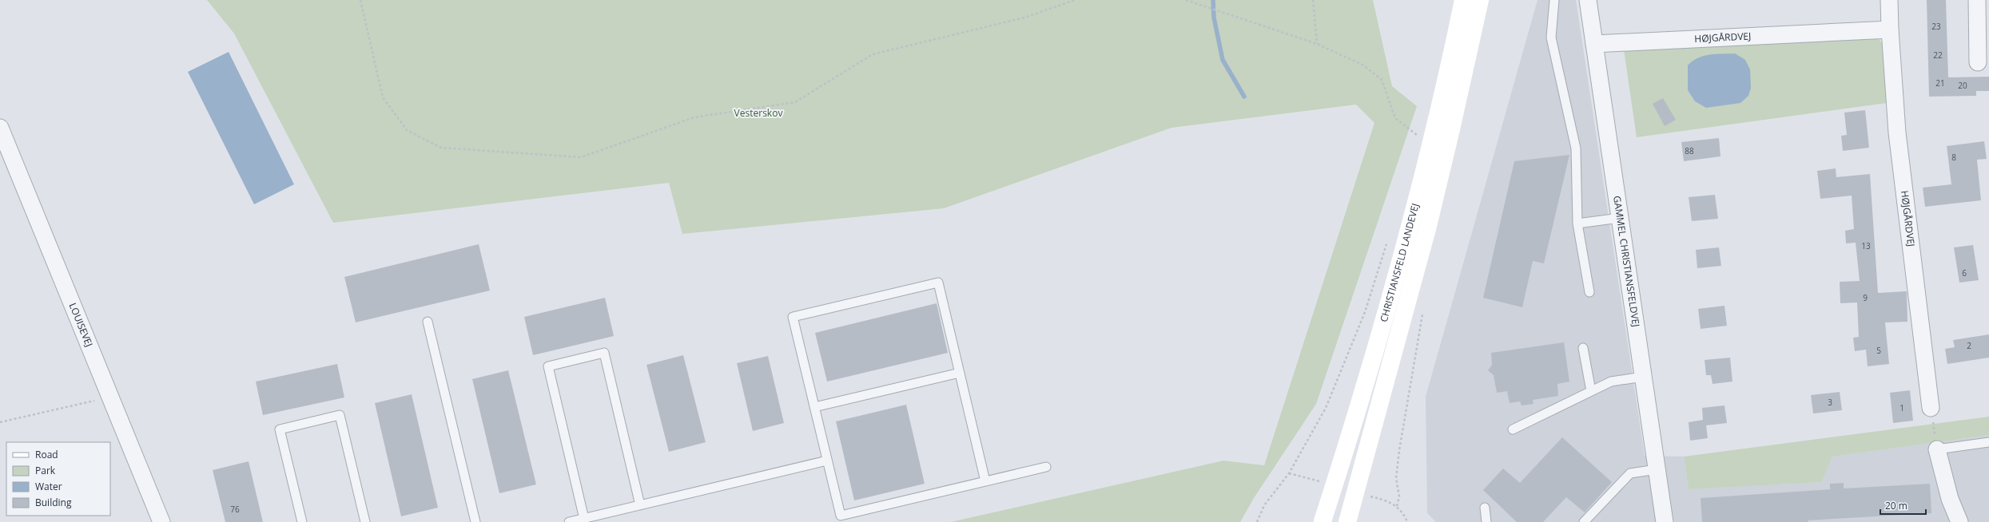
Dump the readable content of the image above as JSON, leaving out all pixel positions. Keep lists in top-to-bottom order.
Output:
{
  "streets": {
    "main road": ["CHRISTIANSFELD LANDEVEJ"],
    "street": ["HØJGÅRDVEJ", "GAMMEL CHRISTIANSFELDVEJ", "LOUISEVEJ"]
  },
  "crossings": [
    ["HØJGÅRDVEJ", "GAMMEL CHRISTIANSFELDVEJ"]
  ],
  "parks": ["Vesterskov"],
  "house_numbers": [
    "23",
    "22",
    "21",
    "20",
    "88",
    "8",
    "13",
    "6",
    "9",
    "2",
    "5",
    "3",
    "1",
    "76"
  ],
  "legend": [
    "Road",
    "Park",
    "Water",
    "Building"
  ],
  "scale_bar": "20 m"
}
